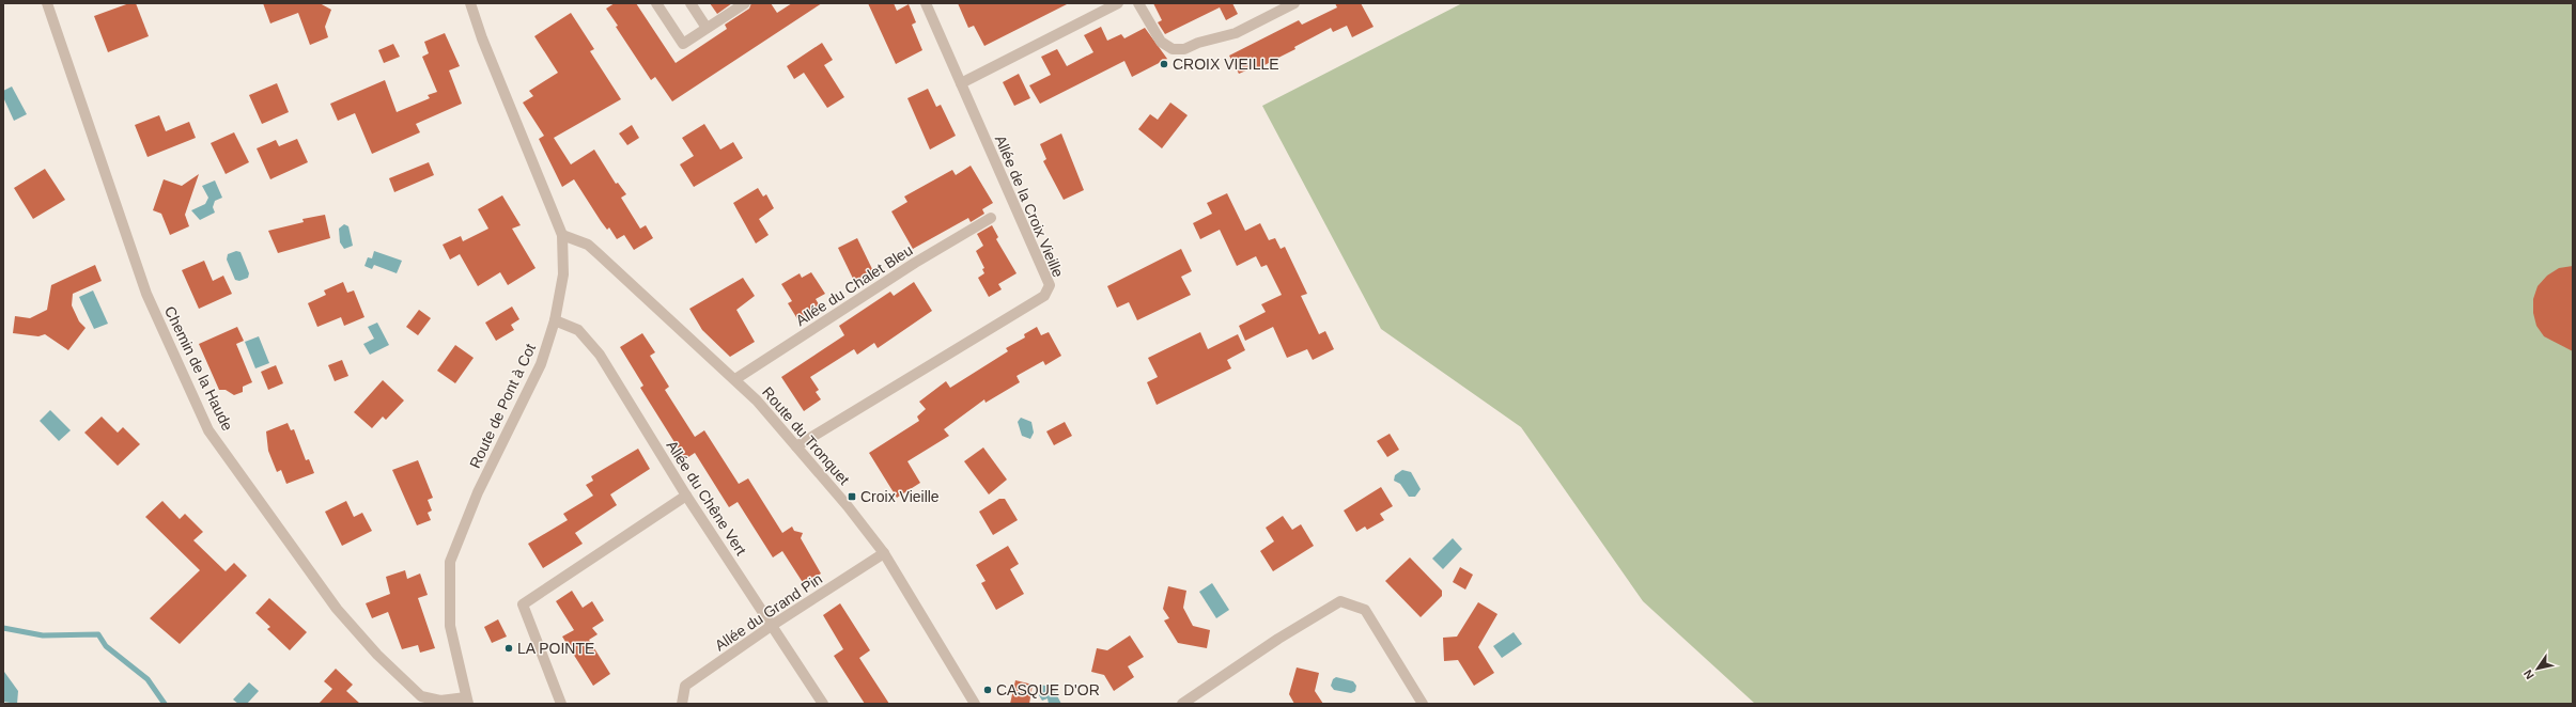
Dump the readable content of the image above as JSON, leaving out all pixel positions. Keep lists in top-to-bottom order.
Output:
{
  "streets": {
    "street": [
      "Allée de la Croix Vieille",
      "Allée du Chalet Bleu",
      "Chemin de la Haude",
      "Route de Pont à Cot",
      "Route du Tronquet",
      "Allée du Chêne Vert",
      "Allée du Grand Pin"
    ]
  },
  "crossings": [
    ["Allée de la Croix Vieille", "Route du Tronquet"],
    ["Allée du Chalet Bleu", "Route du Tronquet"],
    ["Chemin de la Haude", "Route de Pont à Cot"],
    ["Route de Pont à Cot", "Route du Tronquet"],
    ["Route de Pont à Cot", "Allée du Chêne Vert"],
    ["Route du Tronquet", "Allée du Grand Pin"],
    ["Allée du Chêne Vert", "Allée du Grand Pin"]
  ],
  "places": {
    "other": ["CROIX VIEILLE", "LA POINTE", "CASQUE D'OR"],
    "transit": ["Croix Vieille"]
  },
  "north": "bottom left"
}
